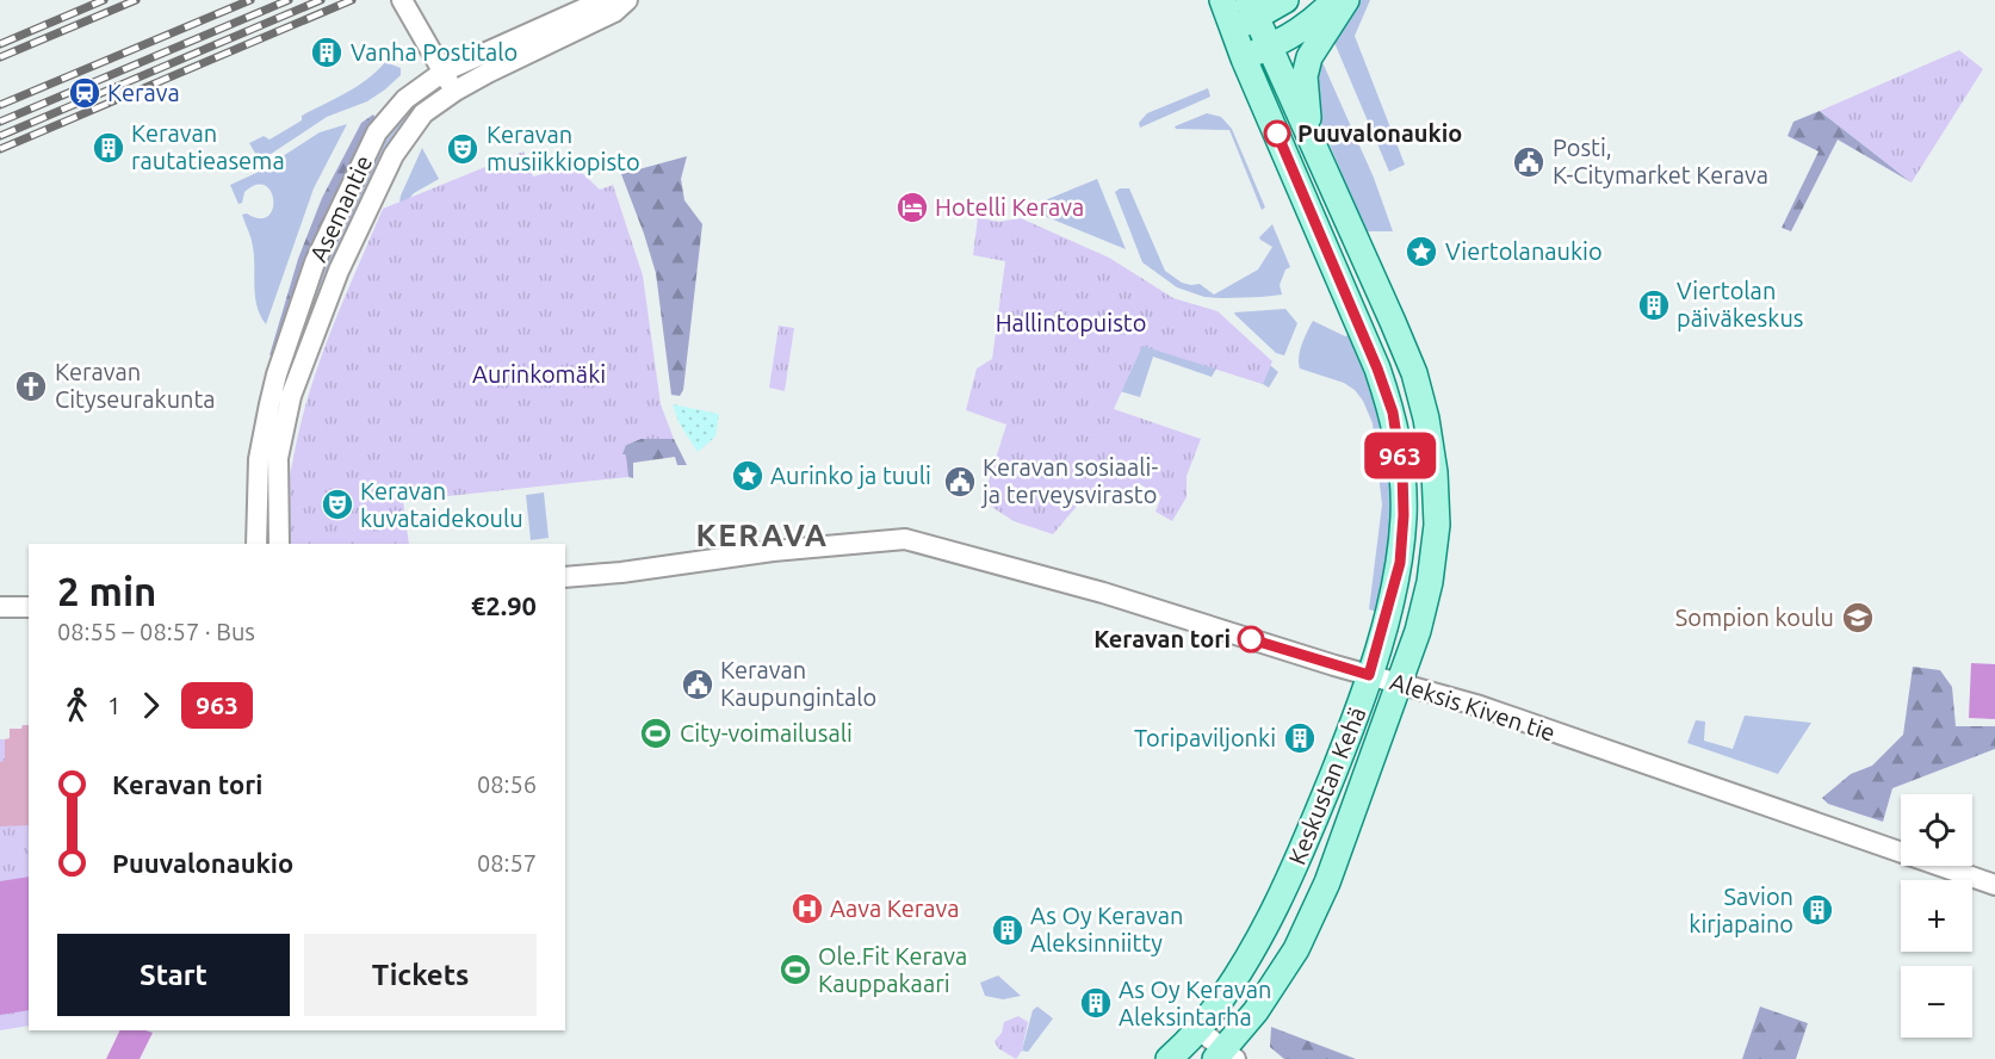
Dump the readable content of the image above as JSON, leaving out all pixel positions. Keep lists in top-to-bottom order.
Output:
{
  "streets": {
    "main road": ["Keskustan Kehä"],
    "street": ["Asemantie", "Aleksis Kiven tie"]
  },
  "crossings": [
    ["Aleksis Kiven tie", "Keskustan Kehä"]
  ],
  "districts": ["KERAVA"],
  "parks": ["Hallintopuisto", "Aurinkomäki"],
  "places": {
    "building": [
      "Vanha Postitalo",
      "Keravan rautatieasema",
      "Viertolan päiväkeskus",
      "Toripaviljonki",
      "Savion kirjapaino",
      "As Oy Keravan Aleksinniitty",
      "As Oy Keravan Aleksintarha"
    ],
    "station": ["Kerava"],
    "other": ["Puuvalonaukio", "Keravan tori"],
    "theatre": ["Keravan musiikkiopisto", "Keravan kuvataidekoulu"],
    "public building": ["Posti, K-Citymarket Kerava", "Keravan sosiaali- ja terveysvirasto", "Keravan Kaupungintalo"],
    "hotel": ["Hotelli Kerava"],
    "place": ["Viertolanaukio", "Aurinko ja tuuli"],
    "church": ["Keravan Cityseurakunta"],
    "school or university": ["Sompion koulu"],
    "sports": ["City-voimailusali", "Ole.Fit Kerava Kauppakaari"],
    "hospital": ["Aava Kerava"]
  },
  "lines": ["bus line 963"],
  "page": {
    "on_map": "963",
    "heading": ["2 min", "08:55 – 08:57 · Bus", "€2.90"],
    "legs": ["1", "963"],
    "list": [
      {
        "name": "Keravan tori",
        "value": "08:56"
      },
      {
        "name": "Puuvalonaukio",
        "value": "08:57"
      }
    ],
    "map_buttons": ["+", "−"],
    "buttons": ["Start", "Tickets"]
  }
}
